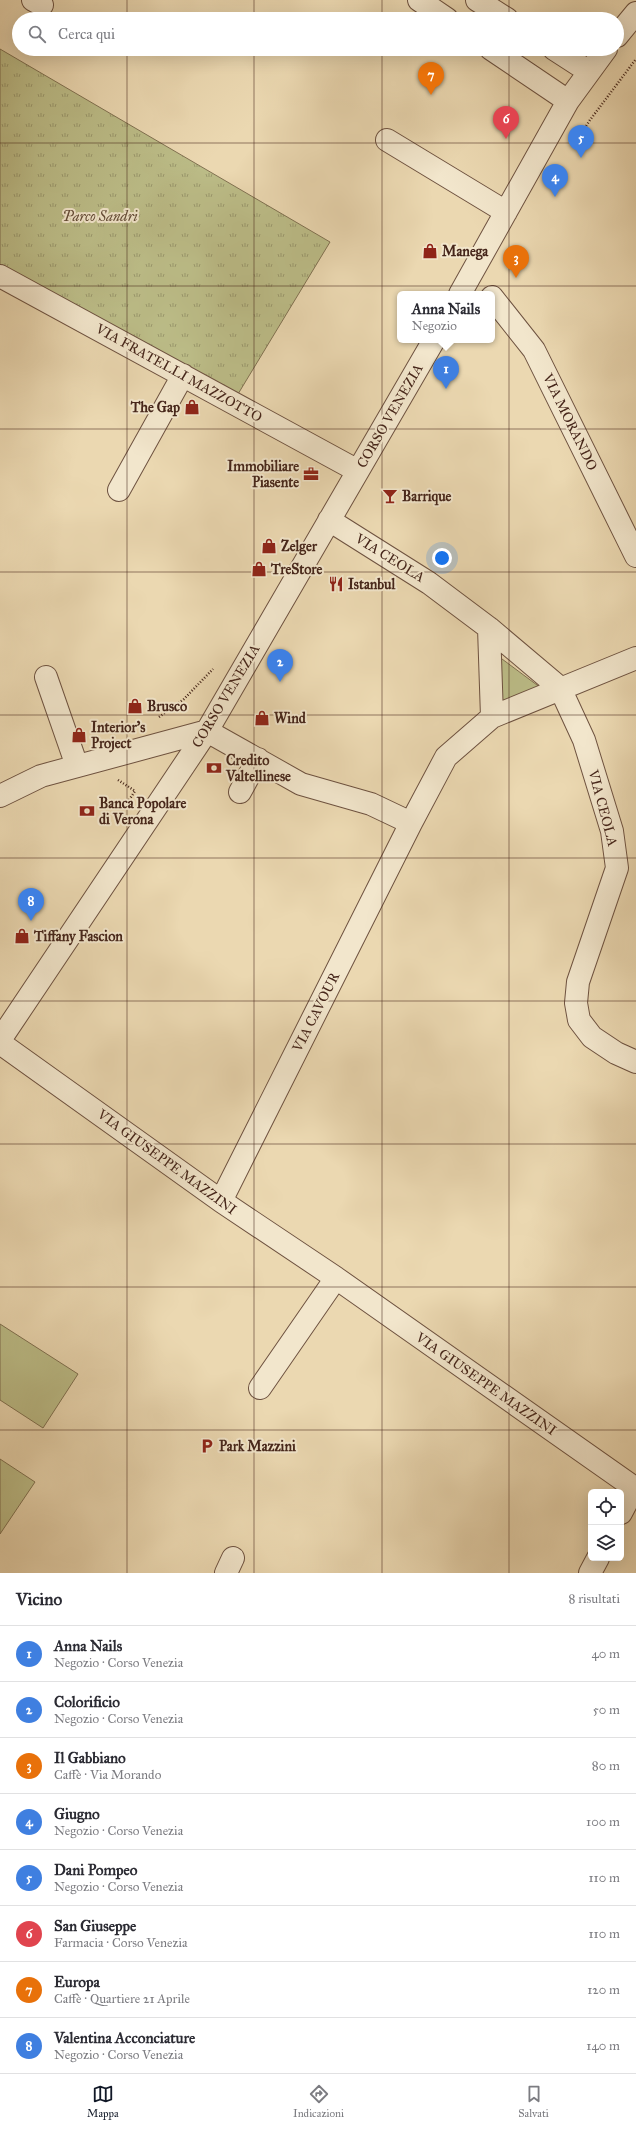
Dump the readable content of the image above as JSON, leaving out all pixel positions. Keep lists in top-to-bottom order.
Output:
{
  "streets": {
    "street": [
      "VIA FRATELLI MAZZOTTO",
      "CORSO VENEZIA",
      "VIA MORANDO",
      "VIA CEOLA",
      "VIA CAVOUR",
      "VIA GIUSEPPE MAZZINI"
    ]
  },
  "crossings": [
    ["VIA FRATELLI MAZZOTTO", "CORSO VENEZIA"],
    ["CORSO VENEZIA", "VIA CEOLA"],
    ["CORSO VENEZIA", "VIA GIUSEPPE MAZZINI"],
    ["VIA CEOLA", "VIA CAVOUR"],
    ["VIA CAVOUR", "VIA GIUSEPPE MAZZINI"]
  ],
  "parks": ["Parco Sandri"],
  "places": {
    "shop": [
      "Manega",
      "The Gap",
      "Zelger",
      "TreStore",
      "Brusco",
      "Wind",
      "Interior's Project",
      "Tiffany Fascion"
    ],
    "office": ["Immobiliare Piasente"],
    "bar": ["Barrique"],
    "restaurant": ["Istanbul"],
    "bank": ["Credito Valtellinese", "Banca Popolare di Verona"],
    "parking": ["Park Mazzini"]
  },
  "page": {
    "search": "Cerca qui",
    "pins": [
      "7",
      "6",
      "5",
      "4",
      "3",
      "1",
      "2",
      "8"
    ],
    "popup": ["Anna Nails", "Negozio"],
    "heading": ["Vicino", "8 risultati"],
    "list": [
      {
        "mark": "1",
        "name": "Anna Nails",
        "note": "Negozio · Corso Venezia",
        "value": "40 m"
      },
      {
        "mark": "2",
        "name": "Colorificio",
        "note": "Negozio · Corso Venezia",
        "value": "50 m"
      },
      {
        "mark": "3",
        "name": "Il Gabbiano",
        "note": "Caffè · Via Morando",
        "value": "80 m"
      },
      {
        "mark": "4",
        "name": "Giugno",
        "note": "Negozio · Corso Venezia",
        "value": "100 m"
      },
      {
        "mark": "5",
        "name": "Dani Pompeo",
        "note": "Negozio · Corso Venezia",
        "value": "110 m"
      },
      {
        "mark": "6",
        "name": "San Giuseppe",
        "note": "Farmacia · Corso Venezia",
        "value": "110 m"
      },
      {
        "mark": "7",
        "name": "Europa",
        "note": "Caffè · Quartiere 21 Aprile",
        "value": "120 m"
      },
      {
        "mark": "8",
        "name": "Valentina Acconciature",
        "note": "Negozio · Corso Venezia",
        "value": "140 m"
      }
    ],
    "nav": ["Mappa", "Indicazioni", "Salvati"]
  }
}
